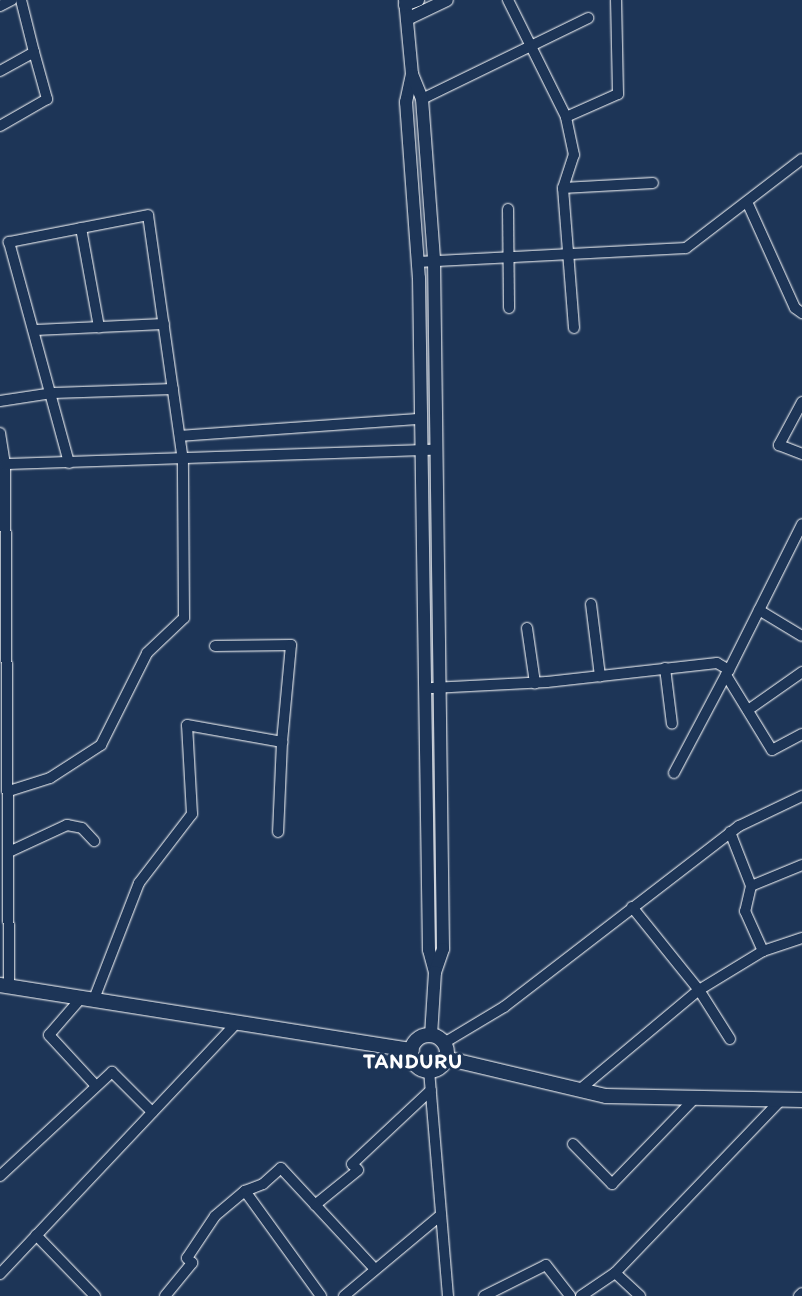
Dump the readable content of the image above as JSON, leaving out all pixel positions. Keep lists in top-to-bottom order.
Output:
{
  "districts": ["TANDURU"]
}
